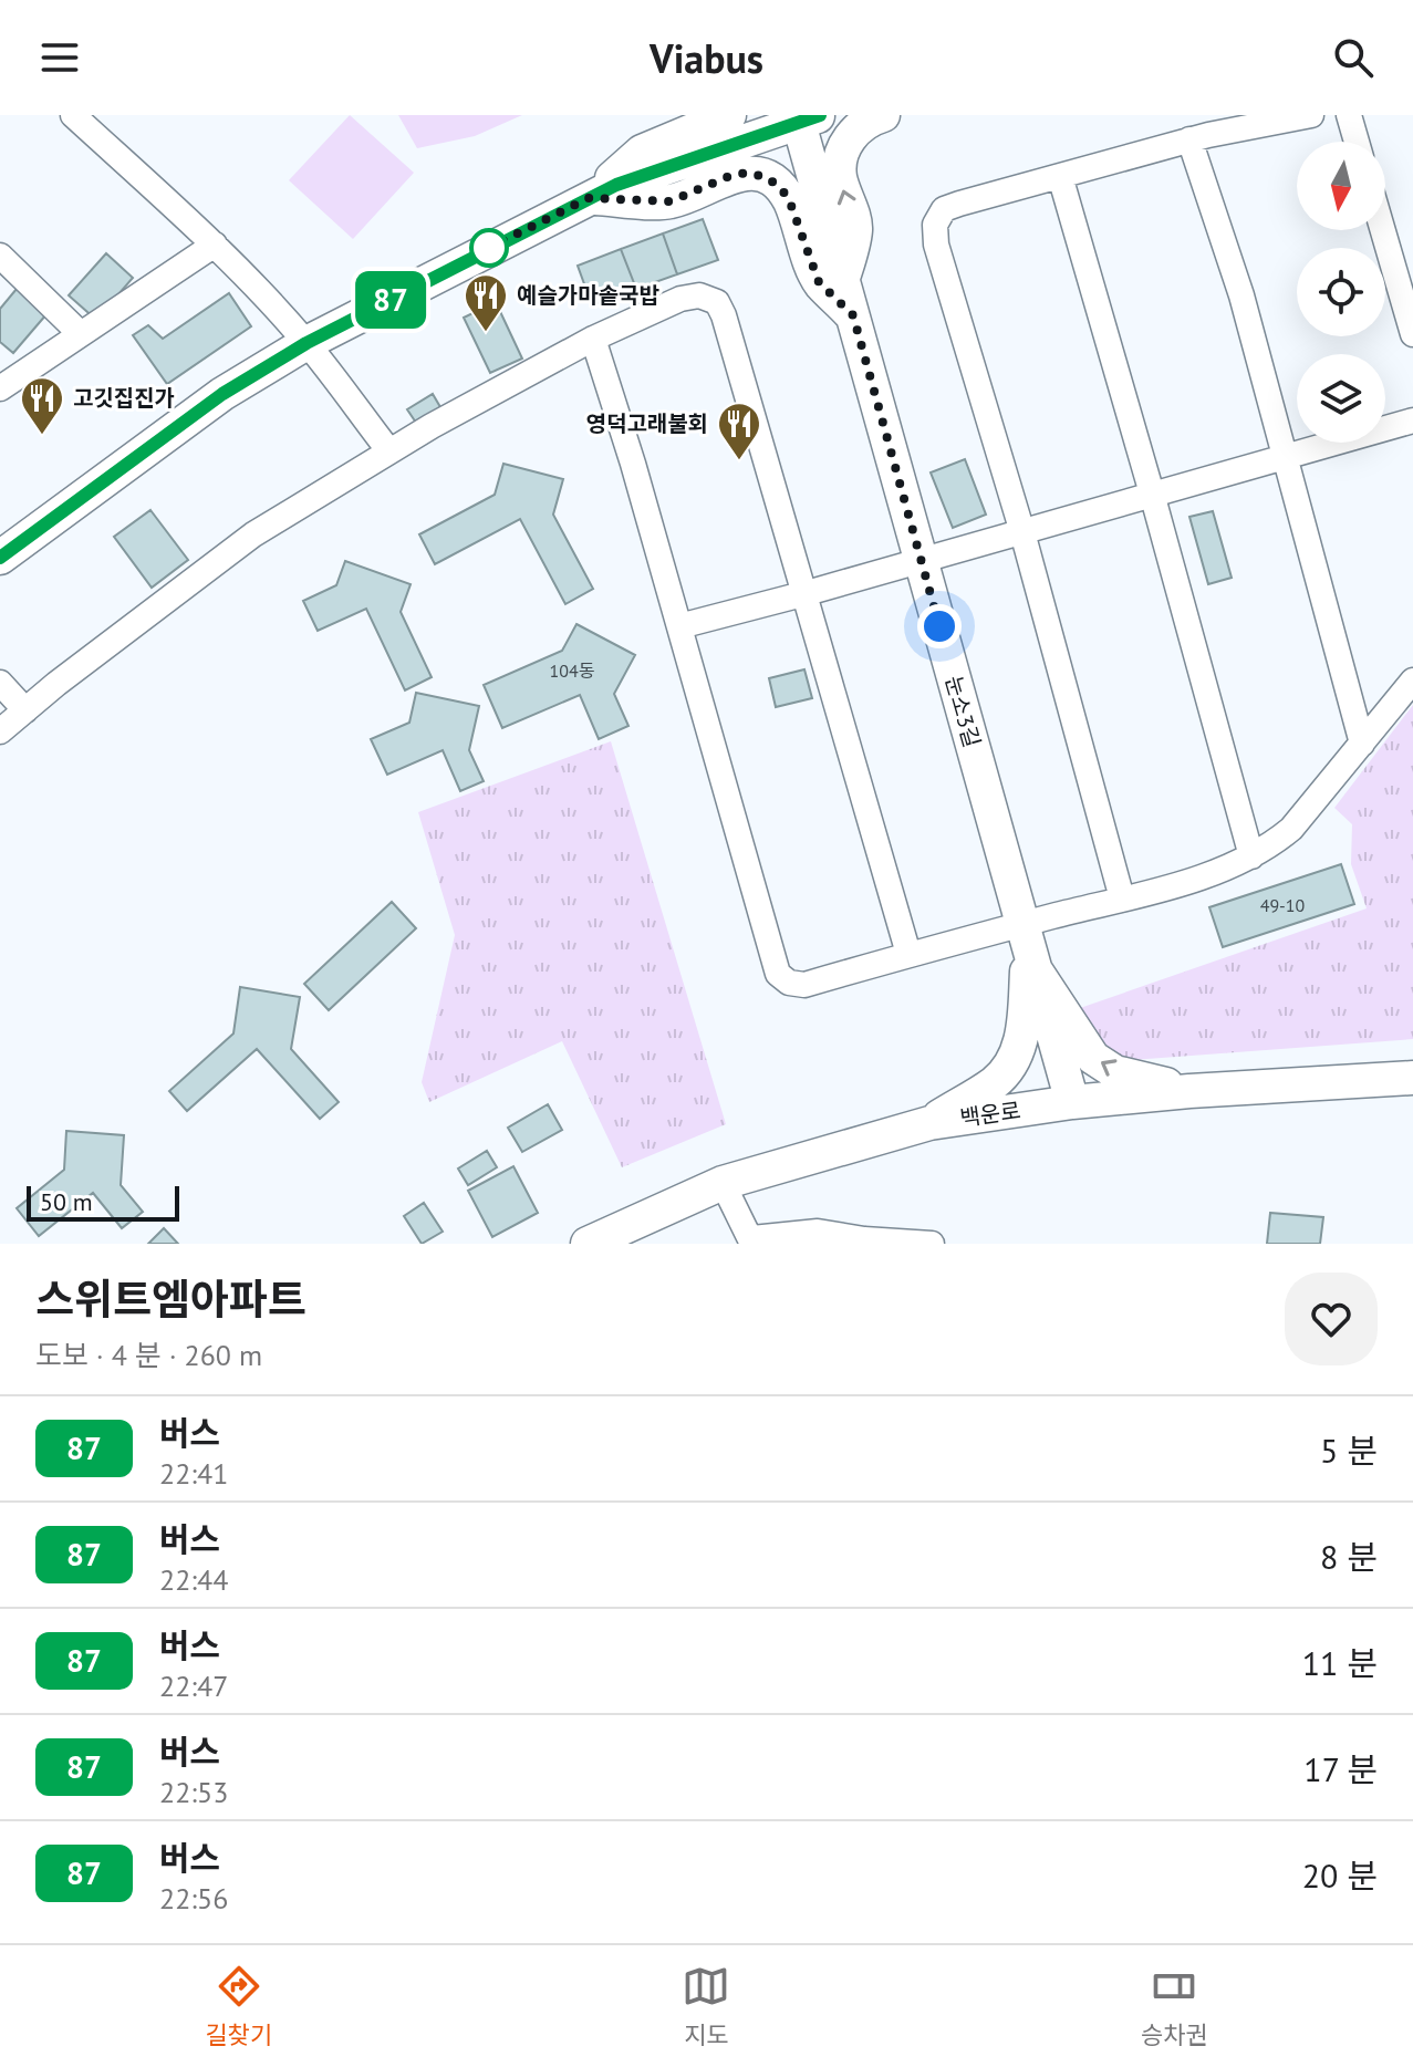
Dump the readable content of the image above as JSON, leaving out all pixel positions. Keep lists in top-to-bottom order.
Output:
{
  "streets": {
    "street": ["눈소3길", "백운로"]
  },
  "crossings": [
    ["눈소3길", "백운로"]
  ],
  "places": {
    "restaurant": ["예슬가마솥국밥", "고깃집진가", "영덕고래불회"]
  },
  "lines": ["bus line 87"],
  "house_numbers": ["104동", "49-10"],
  "scale_bar": "50 m",
  "north": "bottom",
  "page": {
    "header": "Viabus",
    "on_map": "87",
    "scale": "50 m",
    "heading": ["스위트엠아파트", "도보 · 4 분 · 260 m"],
    "list": [
      {
        "mark": "87",
        "name": "버스",
        "note": "22:41",
        "value": "5 분"
      },
      {
        "mark": "87",
        "name": "버스",
        "note": "22:44",
        "value": "8 분"
      },
      {
        "mark": "87",
        "name": "버스",
        "note": "22:47",
        "value": "11 분"
      },
      {
        "mark": "87",
        "name": "버스",
        "note": "22:53",
        "value": "17 분"
      },
      {
        "mark": "87",
        "name": "버스",
        "note": "22:56",
        "value": "20 분"
      }
    ],
    "tabs": ["길찾기", "지도", "승차권"]
  }
}
